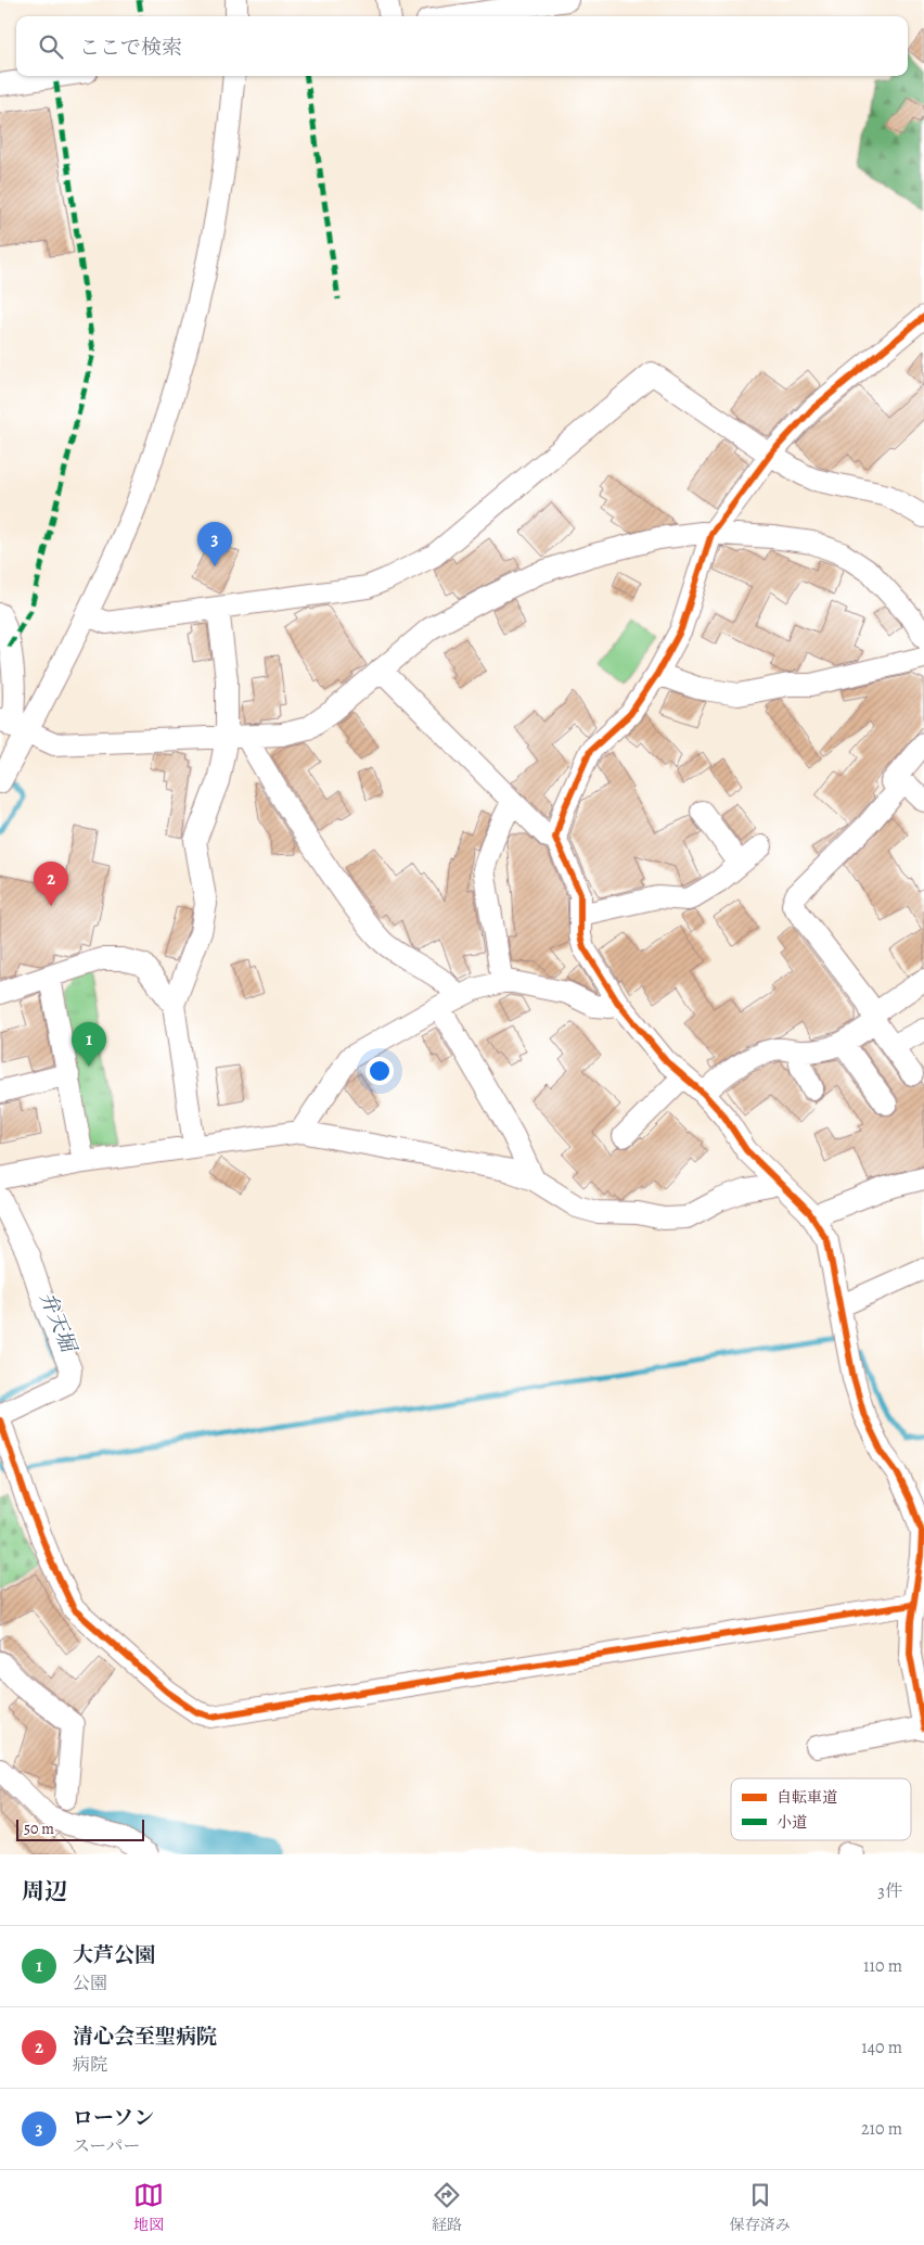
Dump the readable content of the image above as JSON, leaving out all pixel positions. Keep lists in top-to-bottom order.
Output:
{
  "water": ["弁天堀"],
  "legend": ["自転車道", "小道"],
  "scale_bar": "50 m",
  "page": {
    "search": "ここで検索",
    "pins": ["3", "2", "1"],
    "scale": "50 m",
    "heading": ["周辺", "3件"],
    "list": [
      {
        "mark": "1",
        "name": "大芦公園",
        "note": "公園",
        "value": "110 m"
      },
      {
        "mark": "2",
        "name": "清心会至聖病院",
        "note": "病院",
        "value": "140 m"
      },
      {
        "mark": "3",
        "name": "ローソン",
        "note": "スーパー",
        "value": "210 m"
      }
    ],
    "nav": ["地図", "経路", "保存済み"]
  }
}
